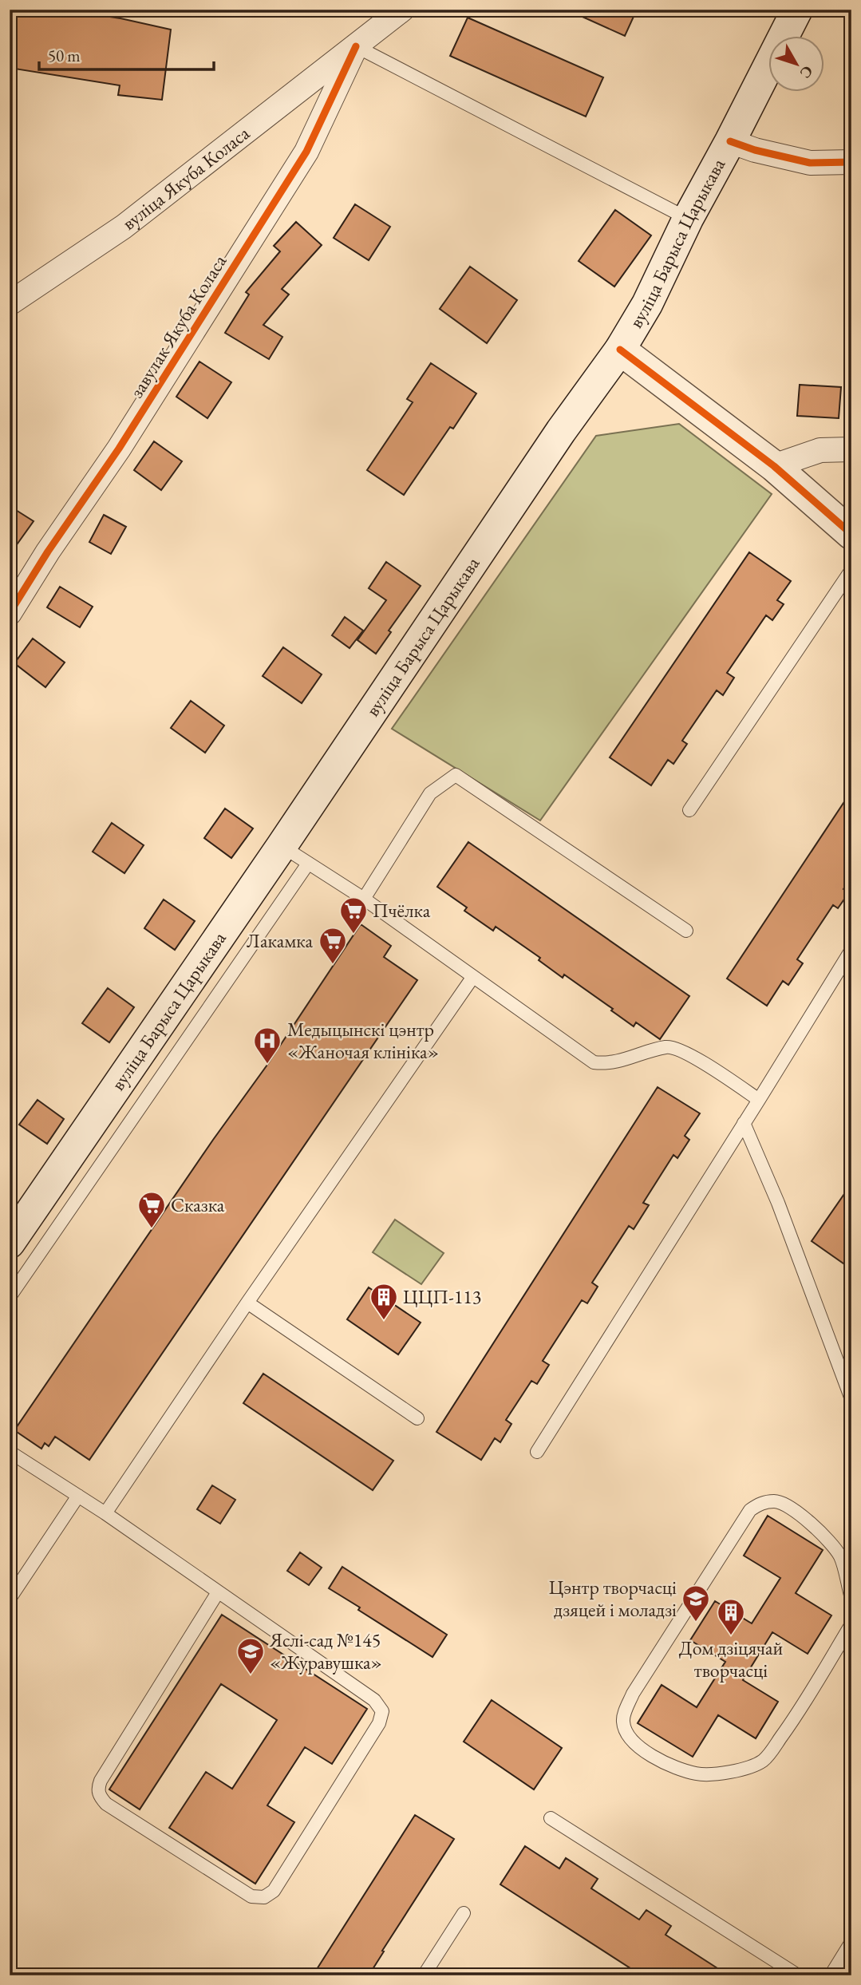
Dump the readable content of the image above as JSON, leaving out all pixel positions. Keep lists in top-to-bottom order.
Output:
{
  "streets": {
    "main road": ["вуліца Барыса Царыкава"],
    "street": ["вуліца Якуба Коласа", "завулак Якуба Коласа"]
  },
  "crossings": [
    ["вуліца Якуба Коласа", "завулак Якуба Коласа"]
  ],
  "places": {
    "supermarket": ["Пчёлка", "Лакамка", "Сказка"],
    "hospital": ["Медыцынскі цэнтр «Жаночая клініка»"],
    "building": ["ЦЦП-113", "Дом дзіцячай творчасці"],
    "school or university": ["Цэнтр творчасці дзяцей і моладзі", "Яслі-сад №145 «Журавушка»"]
  },
  "scale_bar": "50 m",
  "north": "bottom right"
}
